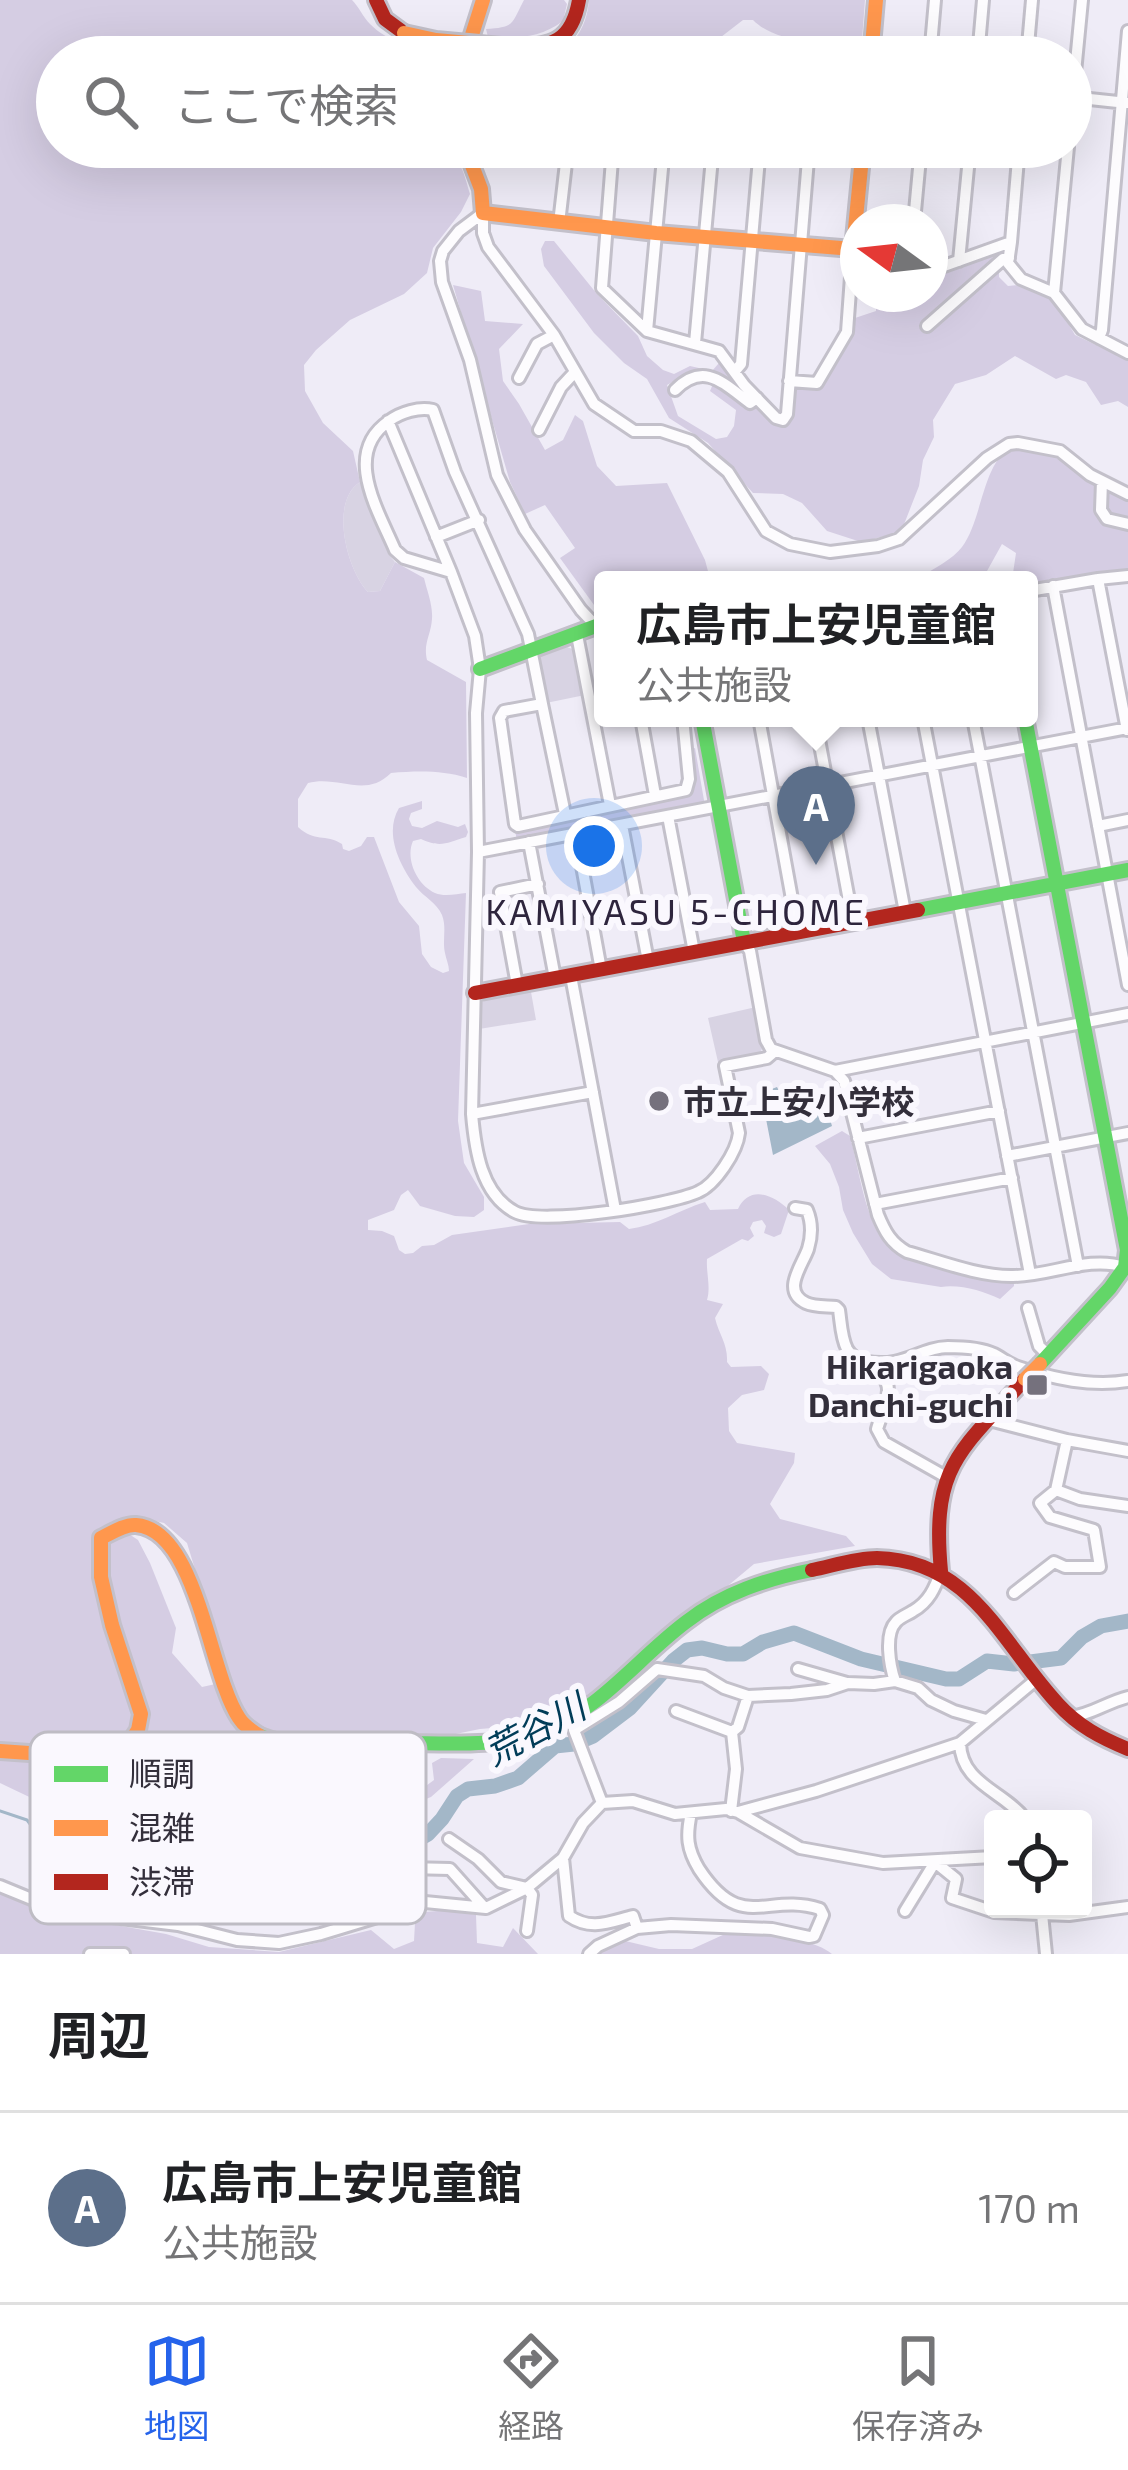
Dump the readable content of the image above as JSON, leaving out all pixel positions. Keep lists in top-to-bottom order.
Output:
{
  "districts": ["KAMIYASU 5-CHOME"],
  "water": ["荒谷川"],
  "places": {
    "other": ["市立上安小学校"],
    "transit": ["Hikarigaoka Danchi-guchi"]
  },
  "legend": ["順調", "混雑", "渋滞"],
  "north": "left",
  "page": {
    "search": "ここで検索",
    "popup": ["広島市上安児童館", "公共施設"],
    "pins": "A",
    "heading": "周辺",
    "list": [
      {
        "mark": "A",
        "name": "広島市上安児童館",
        "note": "公共施設",
        "value": "170 m"
      }
    ],
    "nav": ["地図", "経路", "保存済み"]
  }
}
